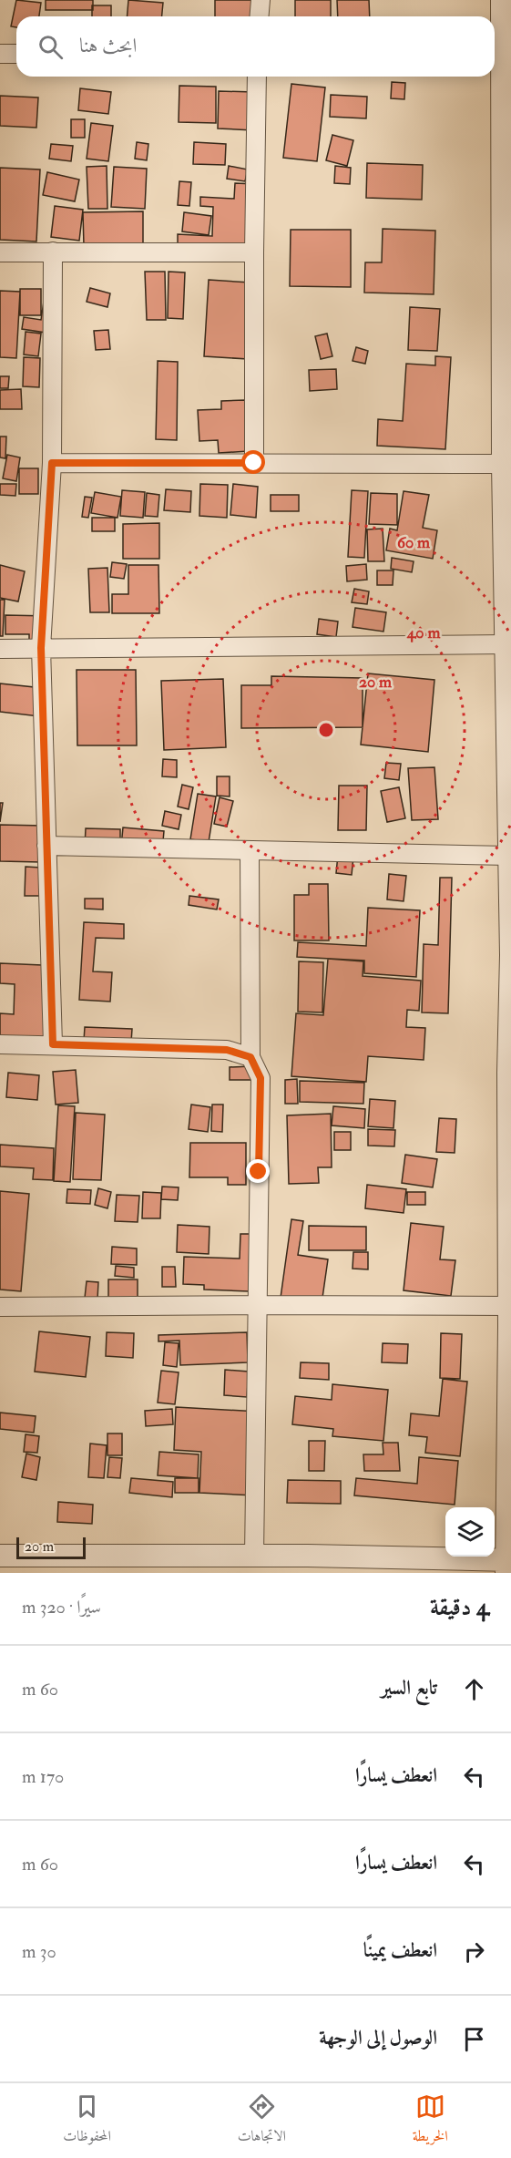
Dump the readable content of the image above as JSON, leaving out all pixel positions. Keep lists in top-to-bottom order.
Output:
{
  "scale_bar": "20 m",
  "page": {
    "search": "ابحث هنا",
    "scale": "20 m",
    "heading": ["4 دقيقة", "سيرًا · 320 m"],
    "list": [
      ["تابع السير", "60 m"],
      ["انعطف يسارًا", "170 m"],
      ["انعطف يسارًا", "60 m"],
      ["انعطف يمينًا", "30 m"],
      "الوصول إلى الوجهة"
    ],
    "nav": ["الخريطة", "الاتجاهات", "المحفوظات"]
  },
  "rings": ["60 m", "40 m", "20 m"]
}
